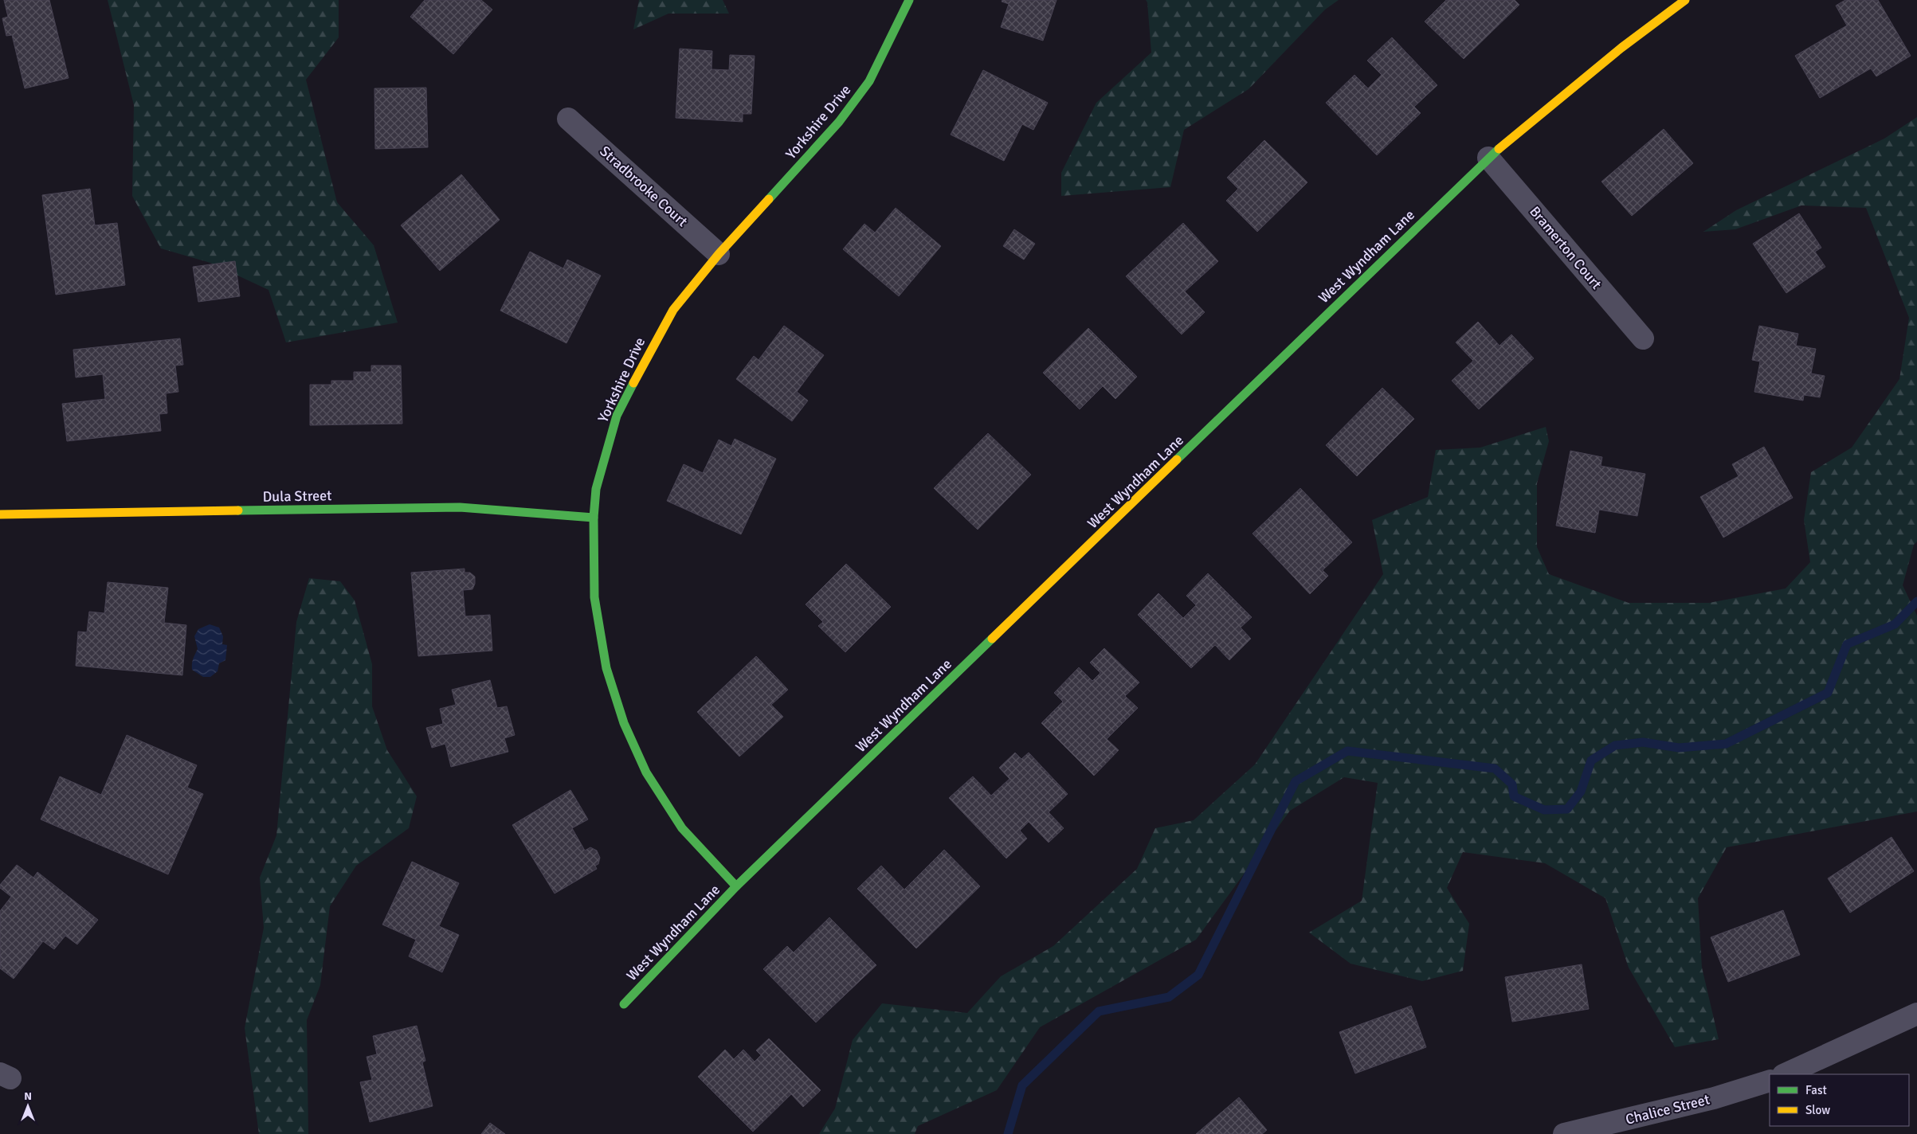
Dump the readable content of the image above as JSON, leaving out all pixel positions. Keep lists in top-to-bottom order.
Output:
{
  "streets": {
    "street": [
      "Yorkshire Drive",
      "Stradbrooke Court",
      "Bramerton Court",
      "West Wyndham Lane",
      "Dula Street",
      "Chalice Street"
    ]
  },
  "crossings": [
    ["Yorkshire Drive", "Stradbrooke Court"],
    ["Yorkshire Drive", "West Wyndham Lane"],
    ["Yorkshire Drive", "Dula Street"],
    ["Bramerton Court", "West Wyndham Lane"]
  ],
  "legend": ["Fast", "Slow"],
  "north": "top"
}
